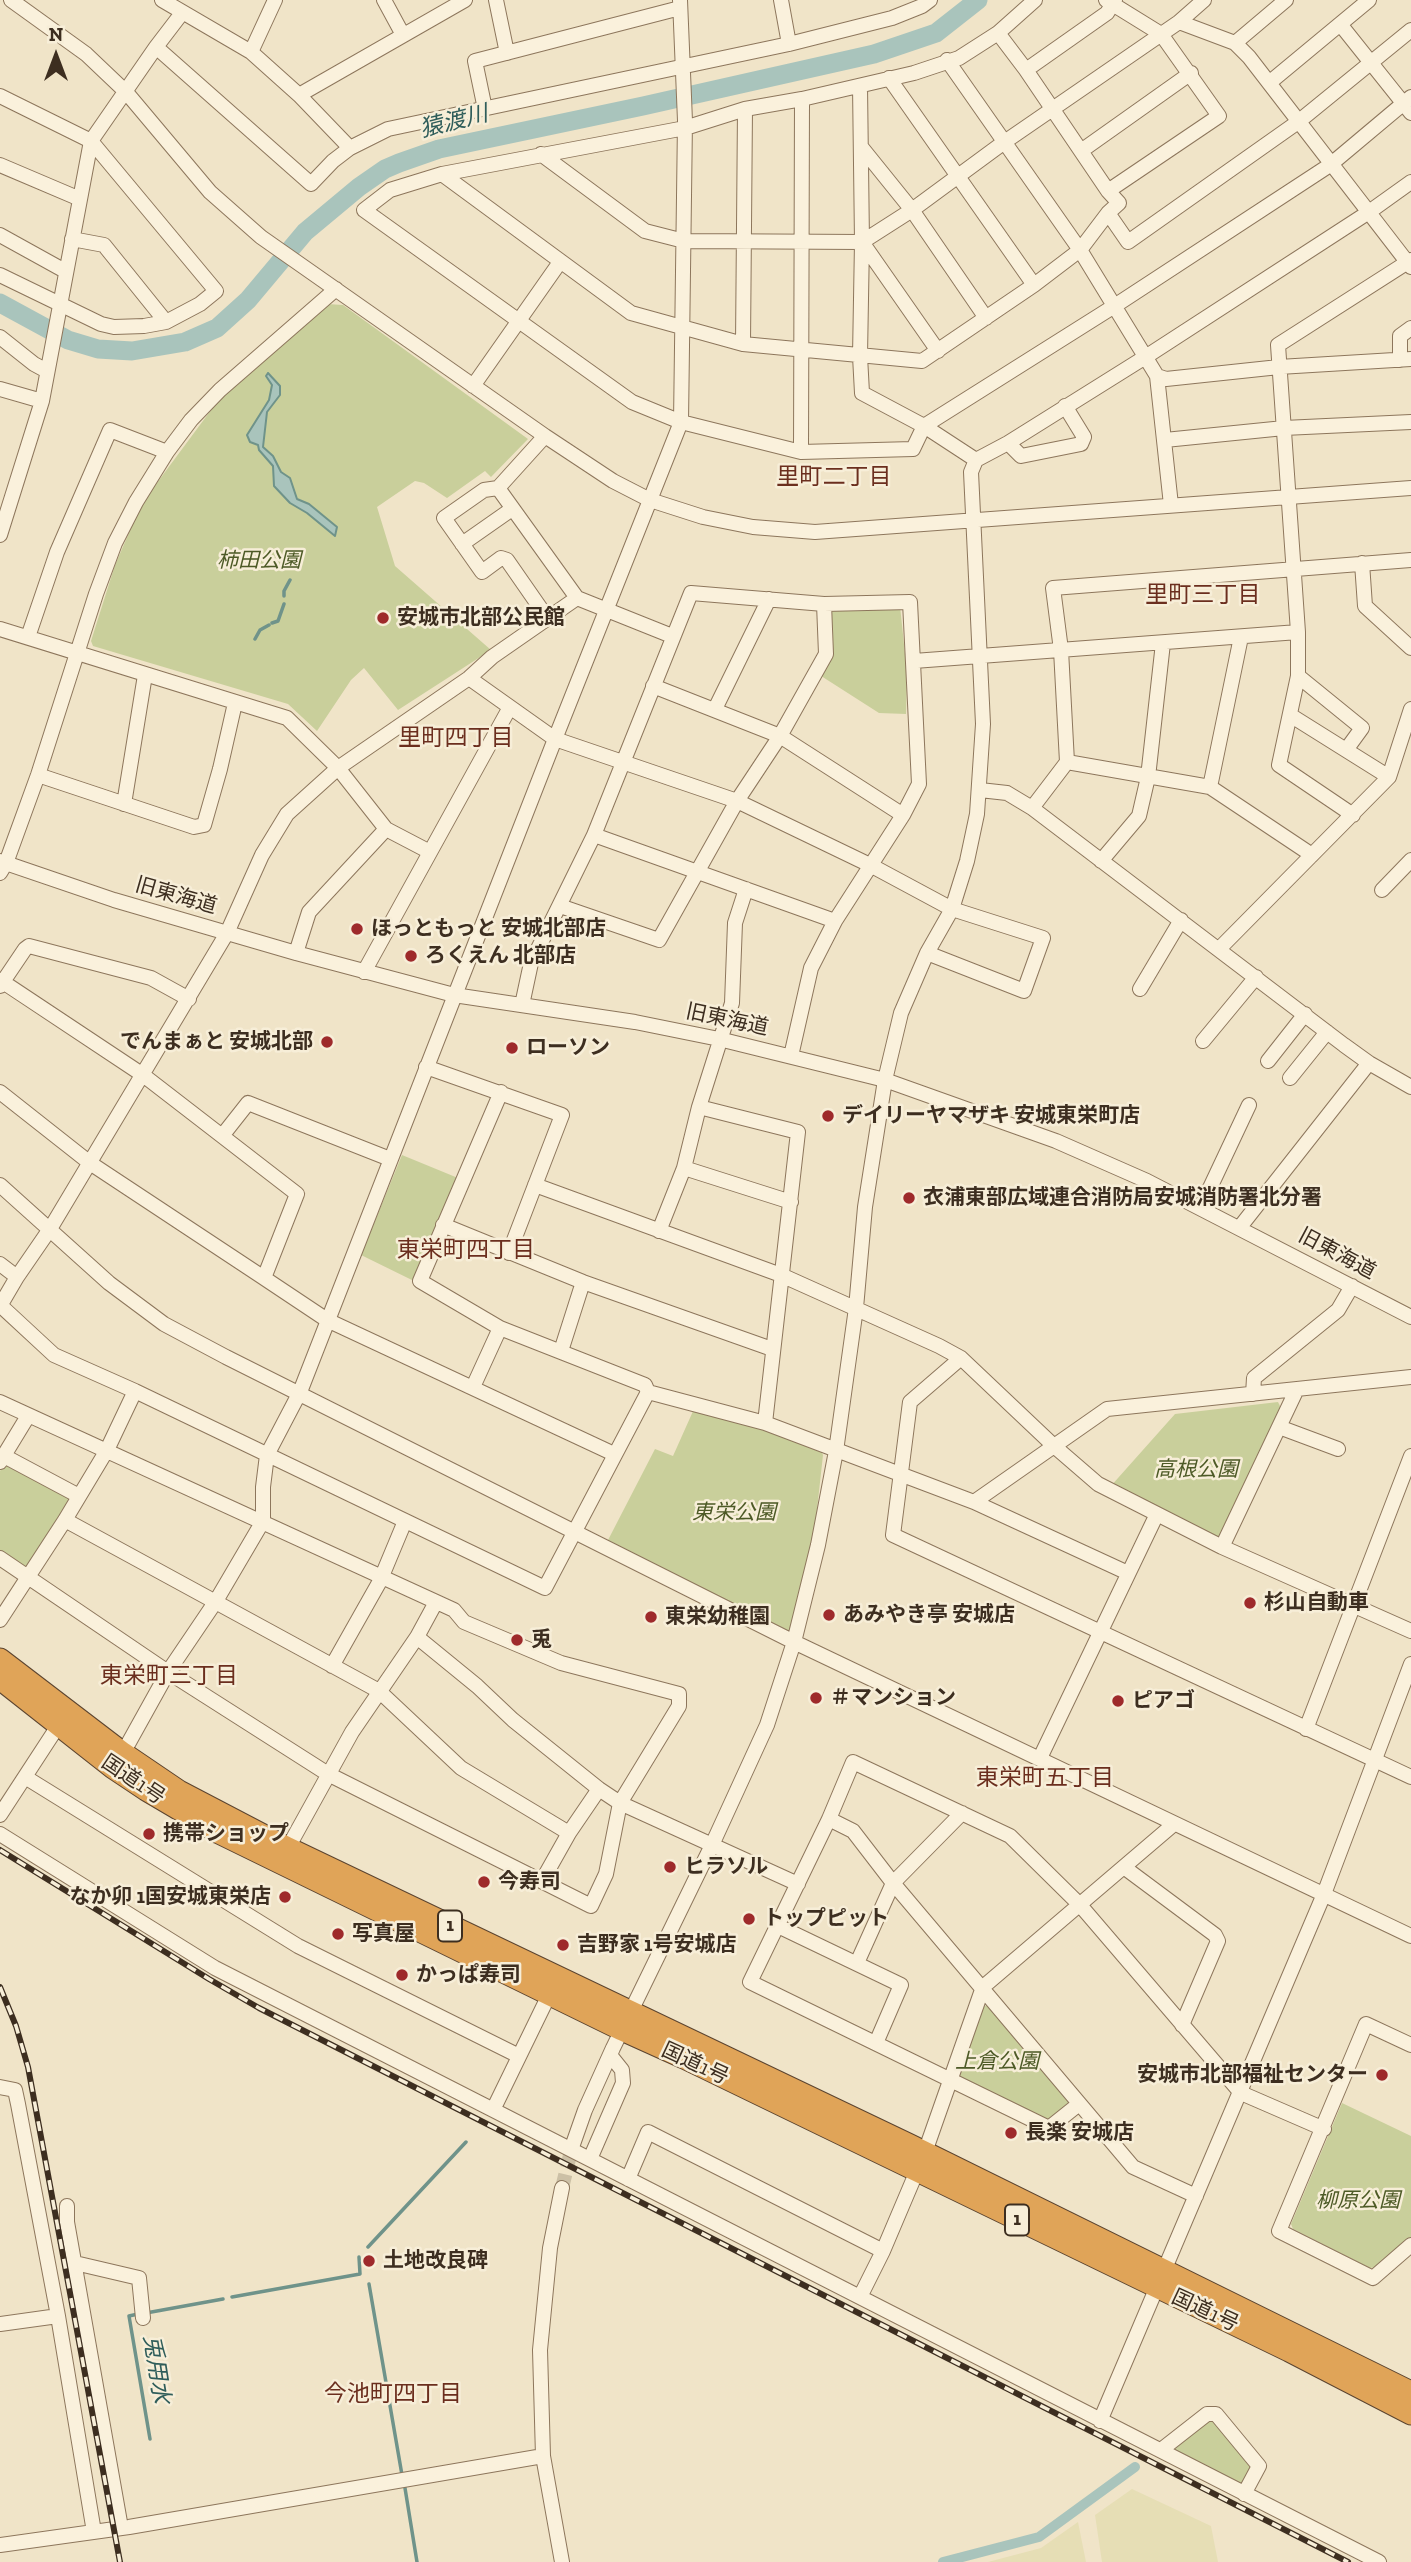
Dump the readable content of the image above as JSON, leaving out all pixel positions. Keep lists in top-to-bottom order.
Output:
{
  "streets": {
    "highway": ["国道1号", "1"],
    "street": ["旧東海道"]
  },
  "districts": [
    "里町二丁目",
    "里町三丁目",
    "里町四丁目",
    "東栄町四丁目",
    "東栄町三丁目",
    "東栄町五丁目",
    "今池町四丁目"
  ],
  "water": ["猿渡川", "兎用水"],
  "parks": [
    "柿田公園",
    "高根公園",
    "東栄公園",
    "上倉公園",
    "柳原公園"
  ],
  "places": [
    "安城市北部公民館",
    "ほっともっと 安城北部店",
    "ろくえん 北部店",
    "でんまぁと 安城北部",
    "ローソン",
    "デイリーヤマザキ 安城東栄町店",
    "衣浦東部広域連合消防局安城消防署北分署",
    "杉山自動車",
    "あみやき亭 安城店",
    "東栄幼稚園",
    "兎",
    "＃マンション",
    "ピアゴ",
    "携帯ショップ",
    "ヒラソル",
    "今寿司",
    "なか卯 1国安城東栄店",
    "トップピット",
    "写真屋",
    "吉野家 1号安城店",
    "かっぱ寿司",
    "安城市北部福祉センター",
    "長楽 安城店",
    "土地改良碑"
  ],
  "north": "top"
}
